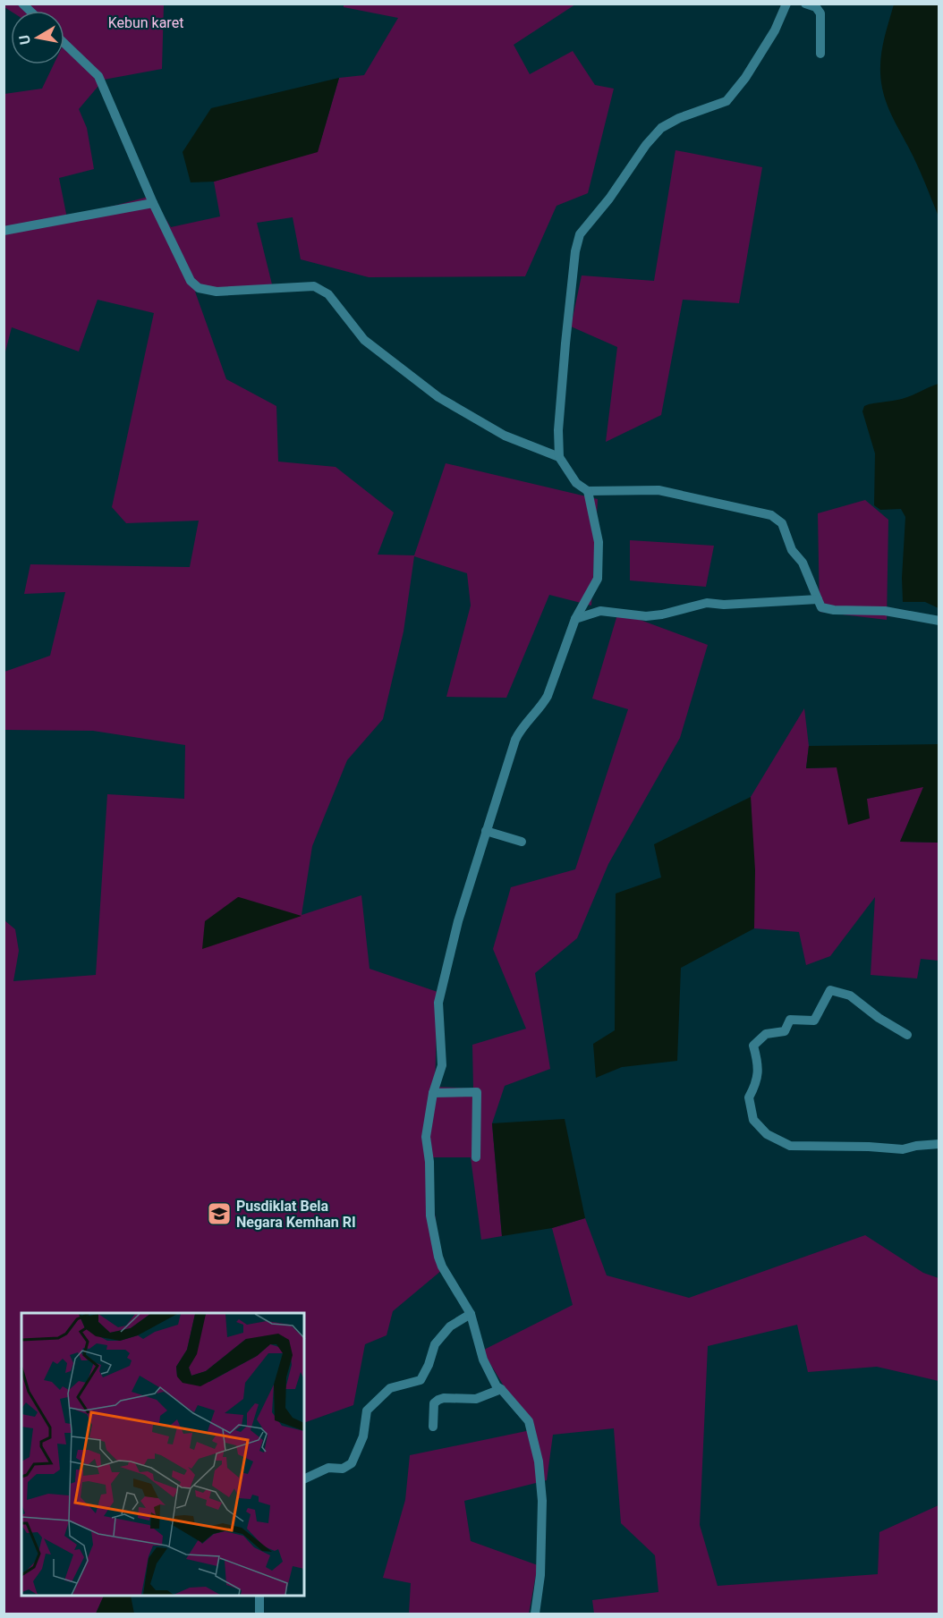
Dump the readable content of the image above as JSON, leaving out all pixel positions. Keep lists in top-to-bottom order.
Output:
{
  "parks": ["Kebun karet"],
  "places": {
    "school or university": ["Pusdiklat Bela Negara Kemhan RI"]
  },
  "north": "left"
}
